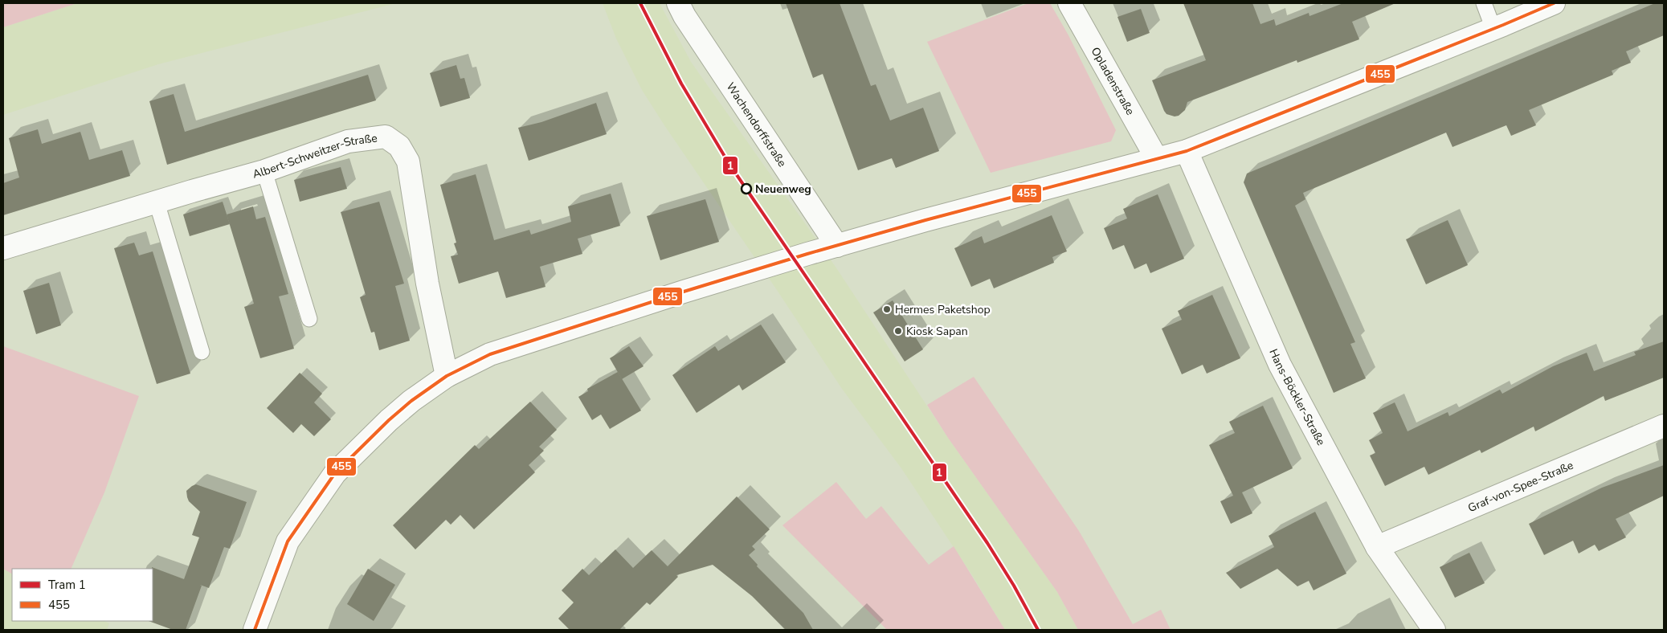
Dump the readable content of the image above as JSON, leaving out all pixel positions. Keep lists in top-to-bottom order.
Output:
{
  "streets": {
    "street": [
      "Opladenstraße",
      "Wachendorffstraße",
      "Albert-Schweitzer-Straße",
      "Hans-Böckler-Straße",
      "Graf-von-Spee-Straße"
    ]
  },
  "crossings": [
    ["Hans-Böckler-Straße", "Graf-von-Spee-Straße"]
  ],
  "places": ["Neuenweg", "Hermes Paketshop", "Kiosk Sapan"],
  "lines": ["tram line 1", "transit line 455"],
  "legend": ["Tram 1", "455"]
}
